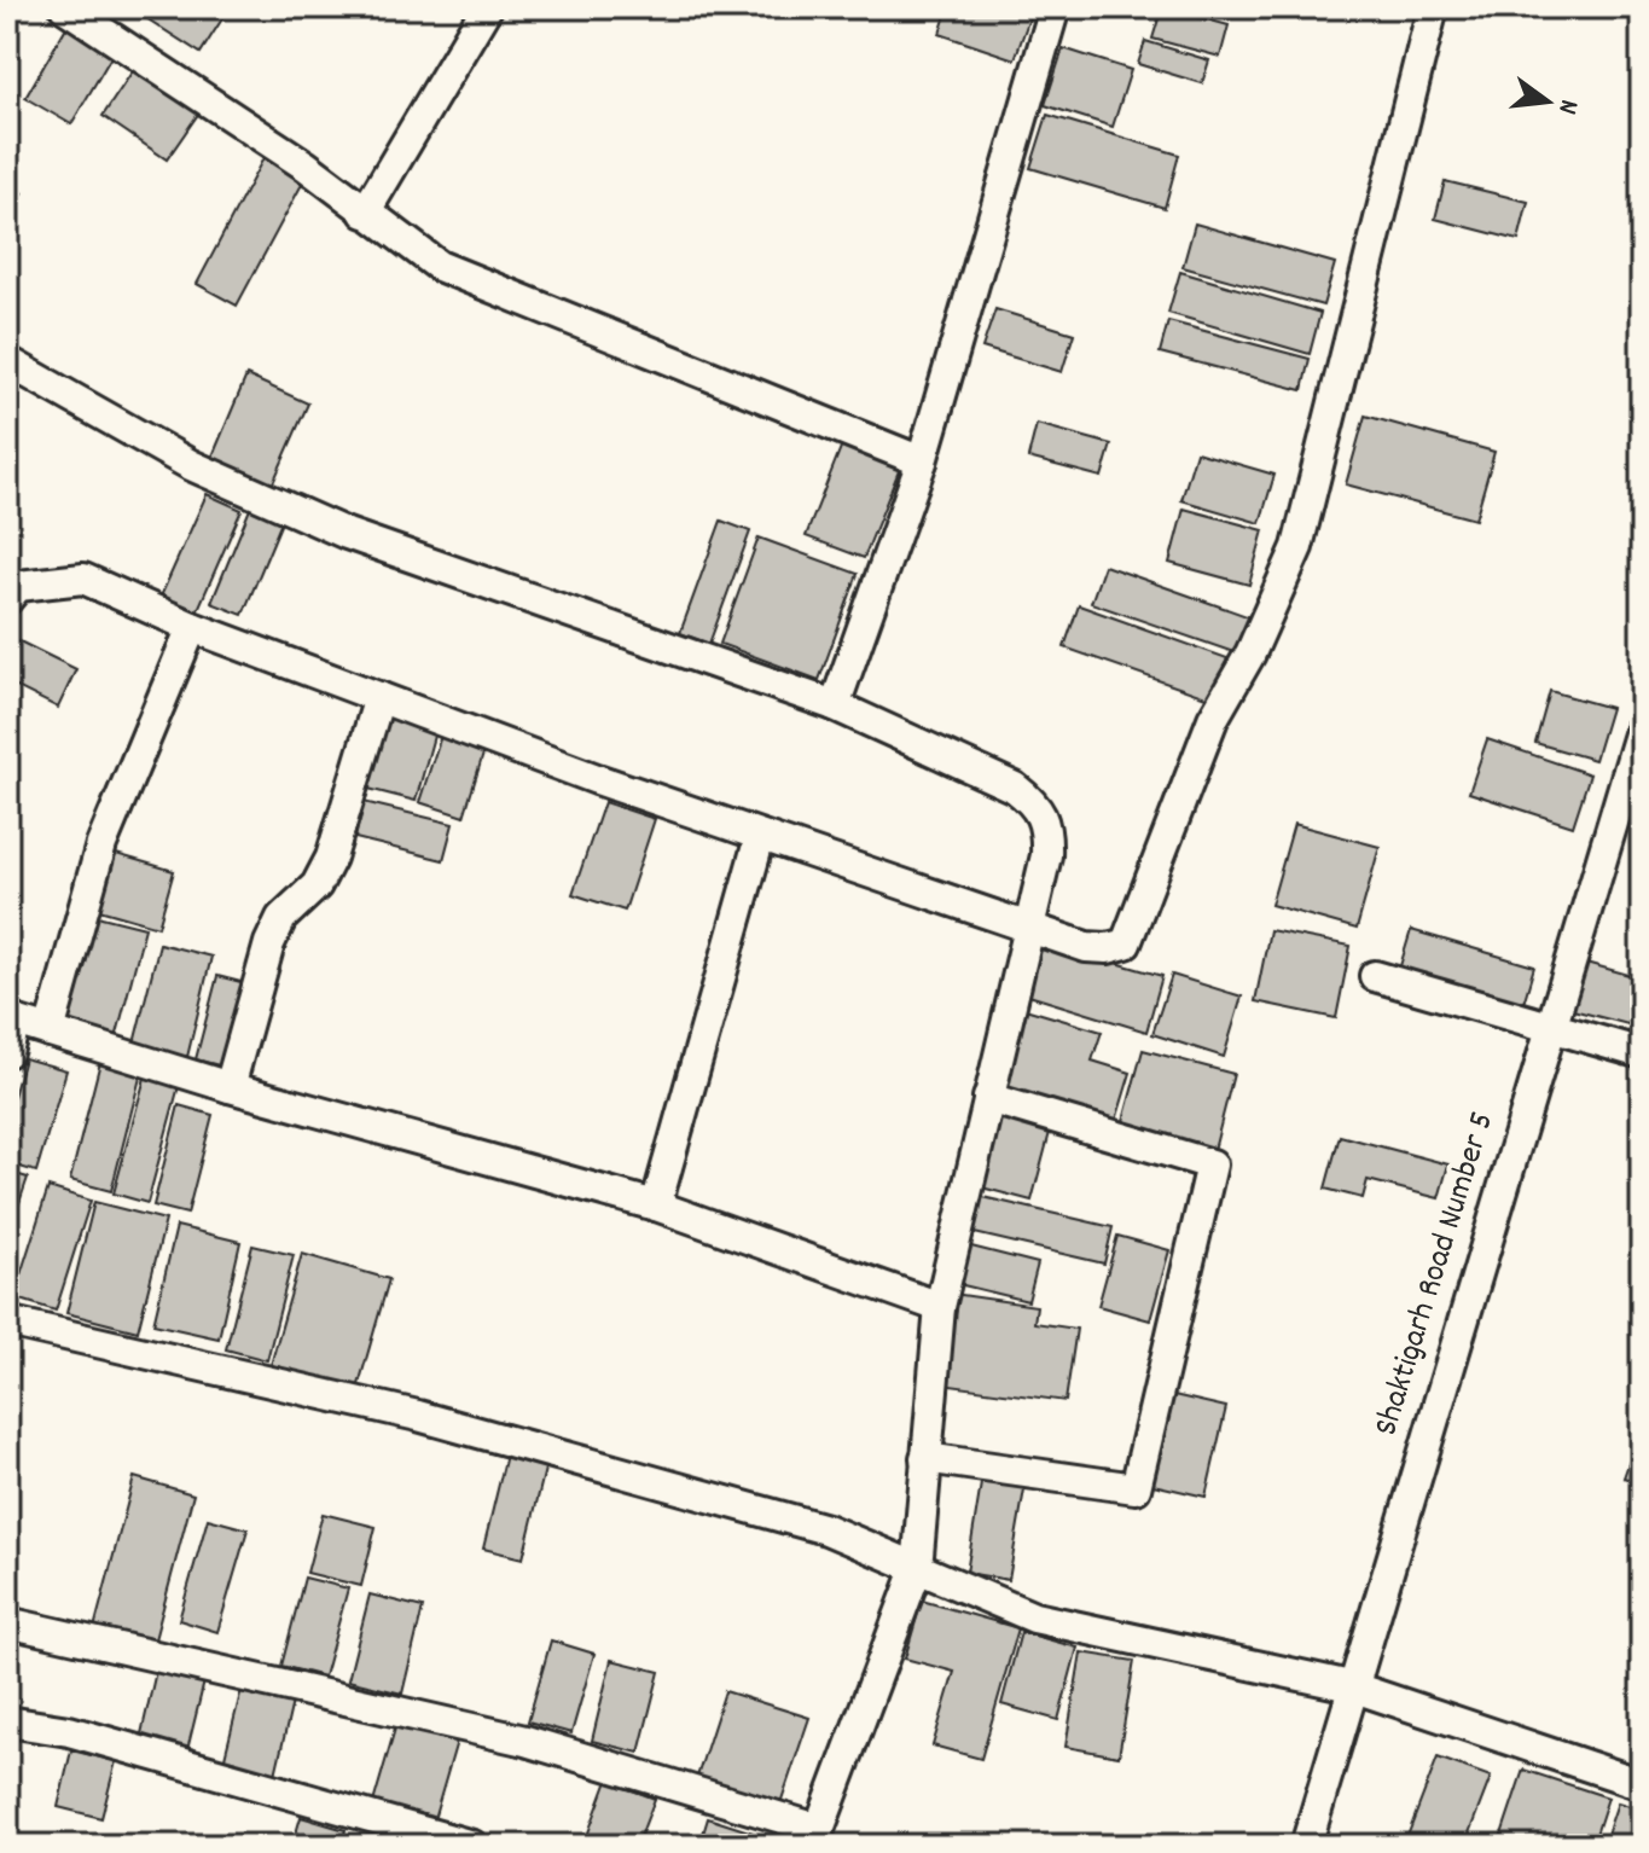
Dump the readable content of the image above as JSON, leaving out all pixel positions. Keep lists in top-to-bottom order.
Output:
{
  "streets": {
    "street": ["Shaktigarh Road Number 5"]
  },
  "north": "right"
}
